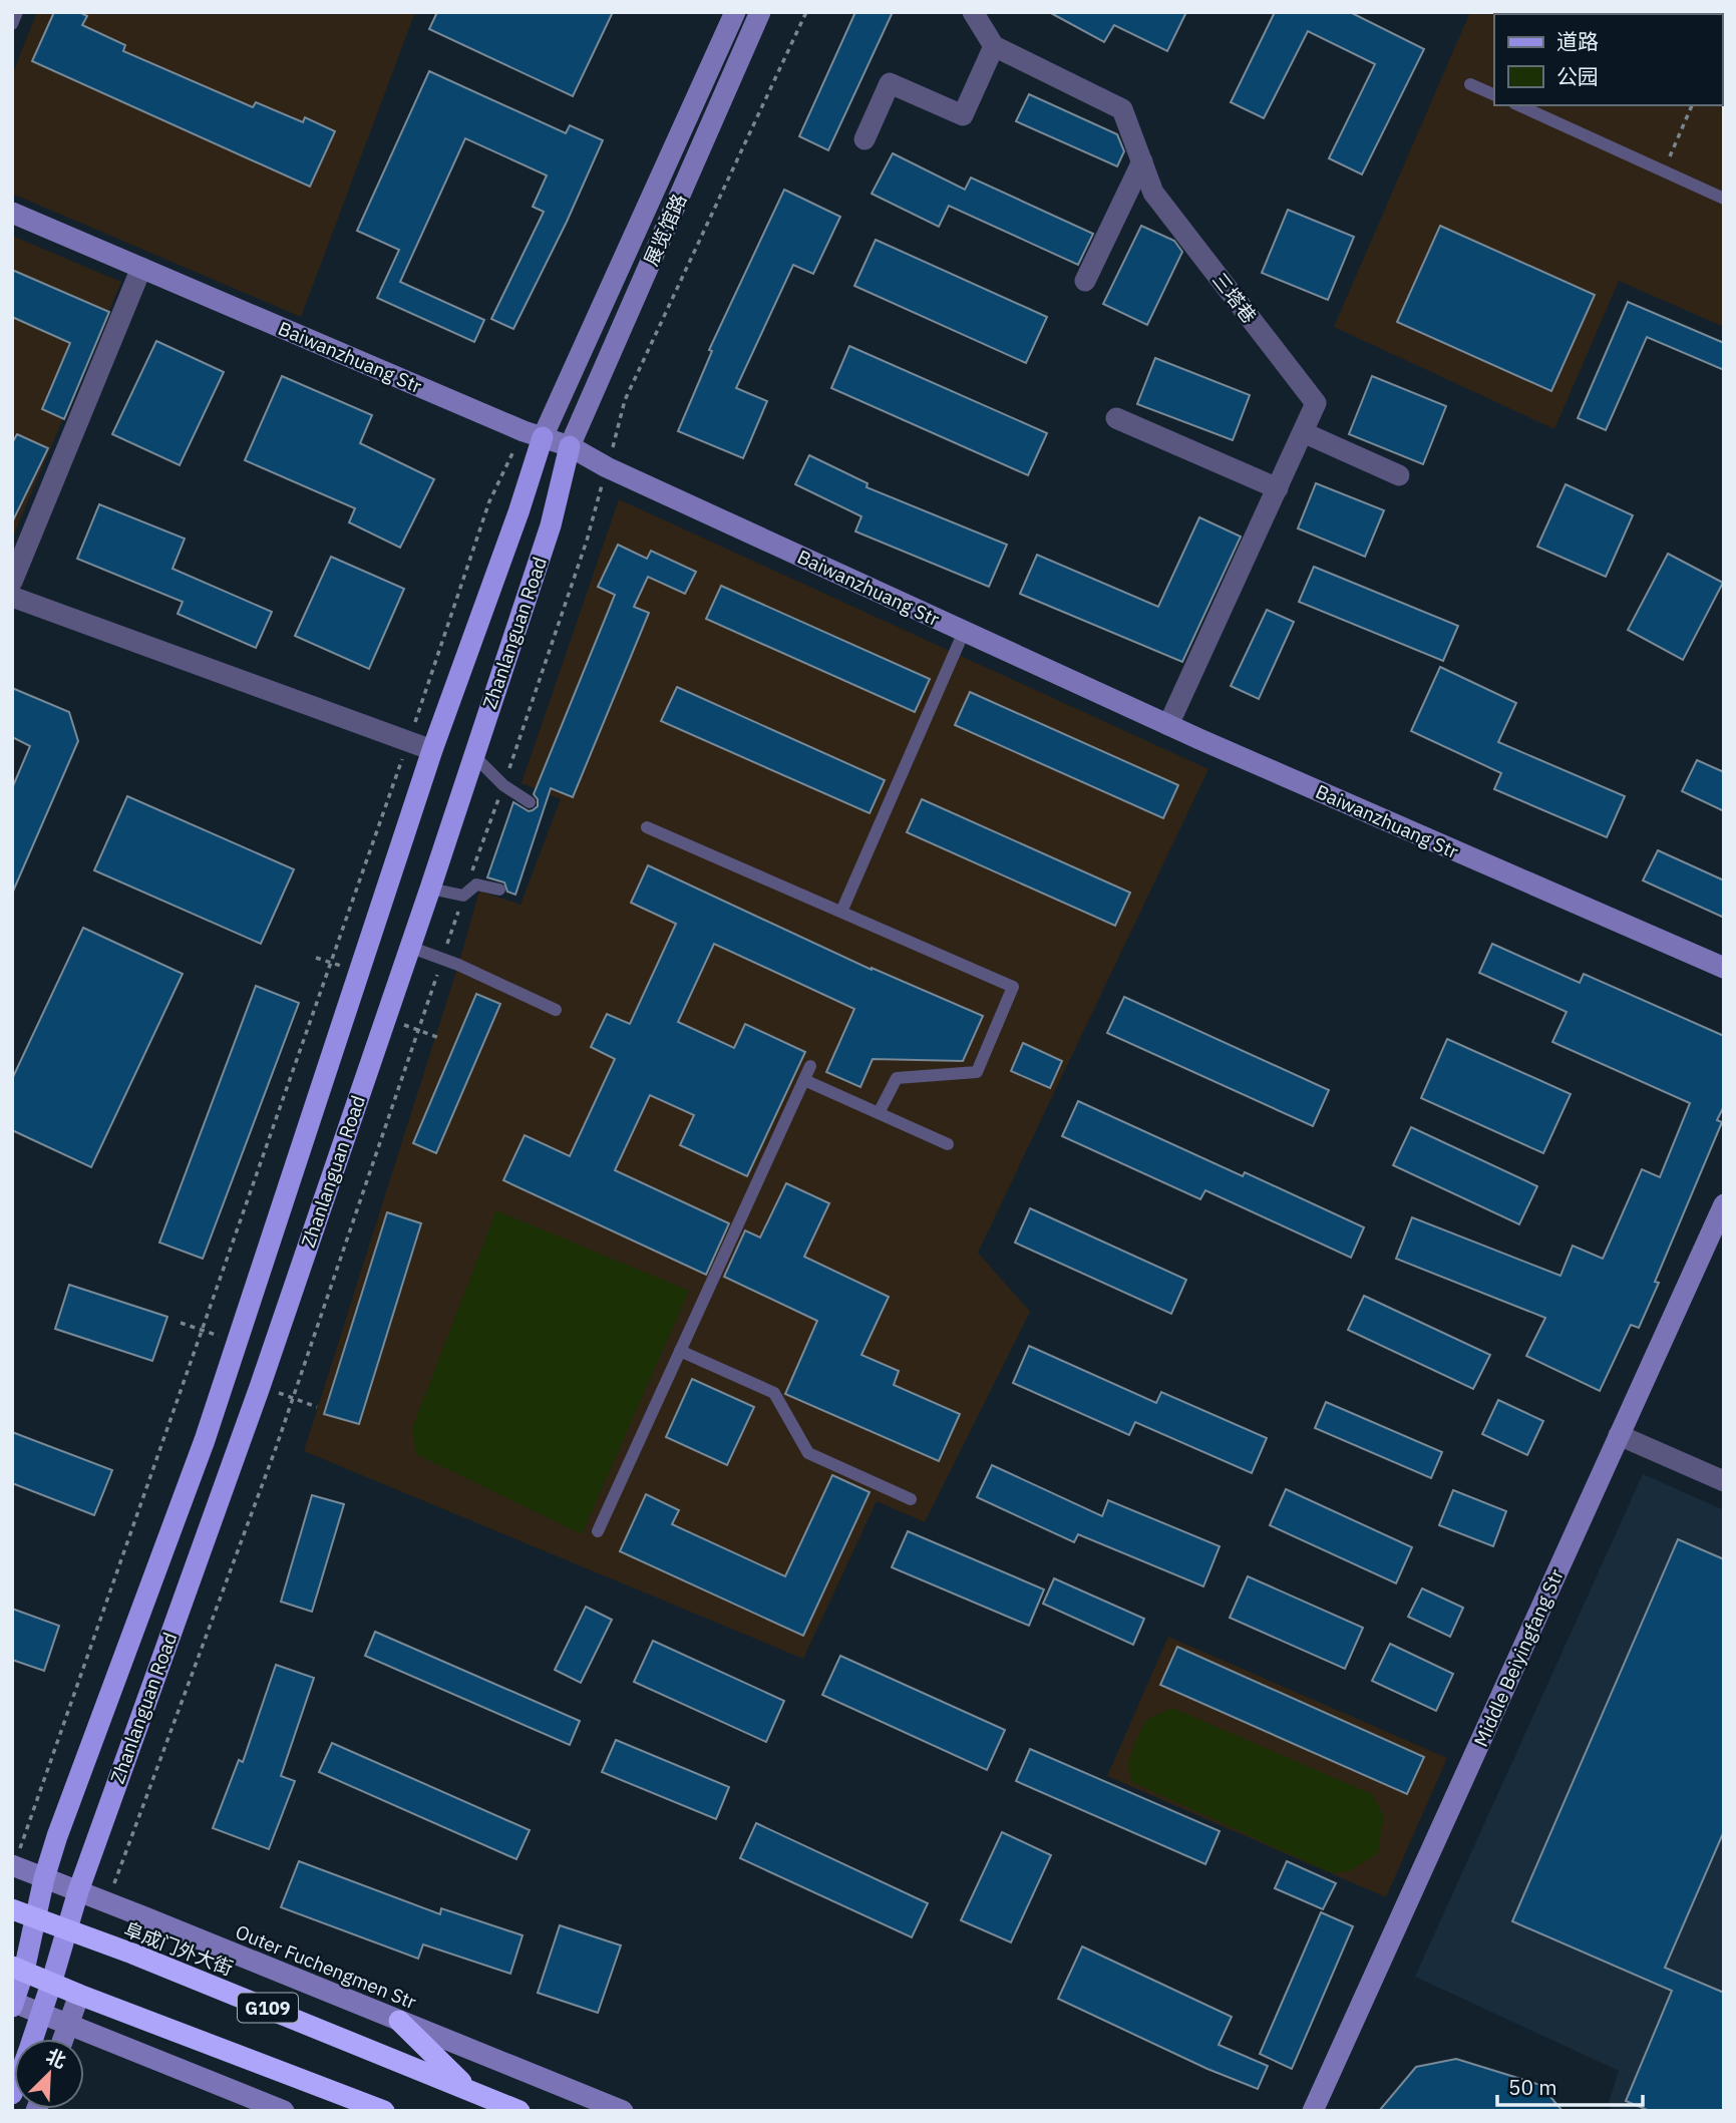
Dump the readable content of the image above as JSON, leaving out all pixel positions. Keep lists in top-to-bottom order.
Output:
{
  "streets": {
    "highway": ["阜成门外大街", "G109"],
    "main road": [
      "展览馆路",
      "Baiwanzhuang Str",
      "Zhanlanguan Road",
      "Middle Beiyingfang Str",
      "Outer Fuchengmen Str"
    ],
    "street": ["三塔巷"]
  },
  "crossings": [
    ["展览馆路", "Baiwanzhuang Str"],
    ["展览馆路", "Zhanlanguan Road"],
    ["三塔巷", "Baiwanzhuang Str"],
    ["Baiwanzhuang Str", "Zhanlanguan Road"],
    ["Zhanlanguan Road", "阜成门外大街"],
    ["Zhanlanguan Road", "Outer Fuchengmen Str"],
    ["Zhanlanguan Road", "G109"],
    ["阜成门外大街", "G109"]
  ],
  "legend": ["道路", "公园"],
  "scale_bar": "50 m",
  "north": "top right"
}
